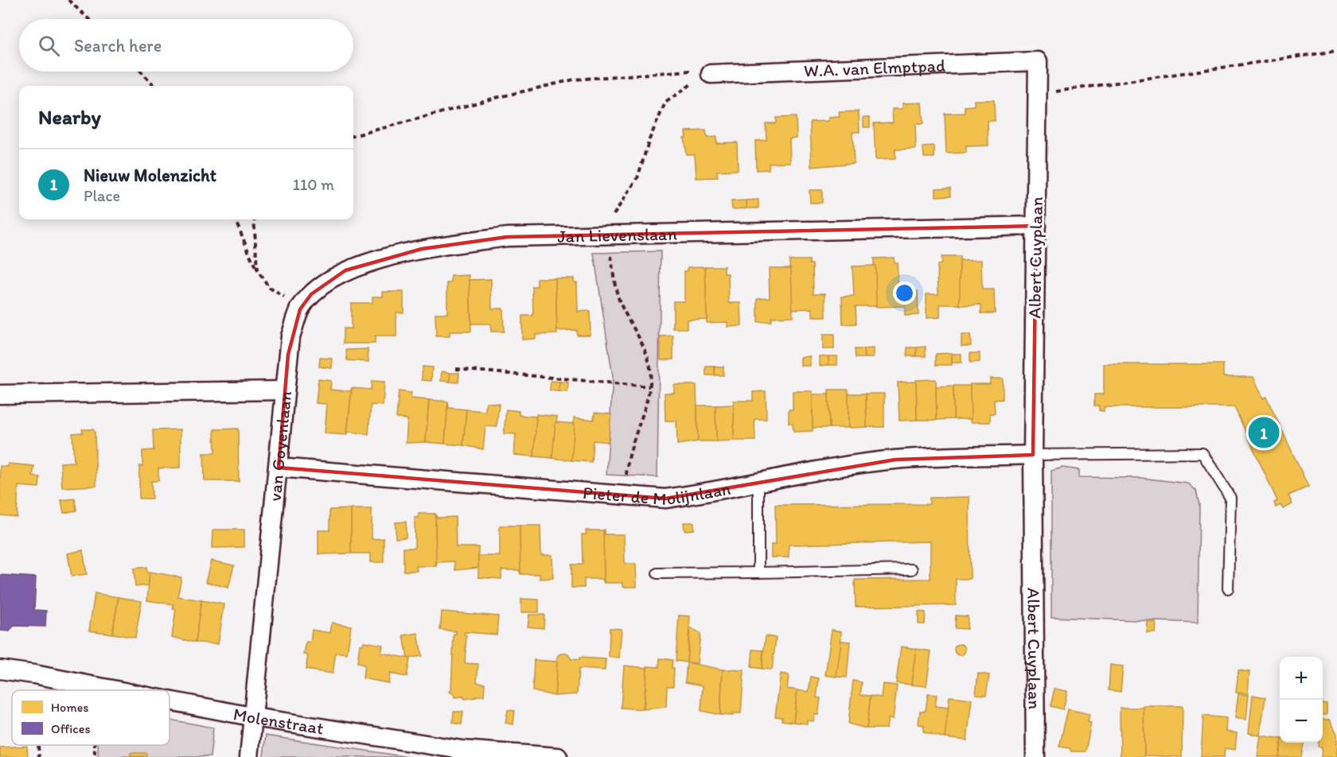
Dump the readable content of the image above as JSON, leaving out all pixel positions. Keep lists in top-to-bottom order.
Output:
{
  "streets": {
    "street": [
      "W.A. van Elmptpad",
      "Jan Lievenslaan",
      "Albert Cuyplaan",
      "van Goyenlaan",
      "Pieter de Molijnlaan",
      "Molenstraat"
    ]
  },
  "crossings": [
    ["W.A. van Elmptpad", "Albert Cuyplaan"],
    ["Jan Lievenslaan", "Albert Cuyplaan"],
    ["Jan Lievenslaan", "van Goyenlaan"],
    ["Albert Cuyplaan", "Pieter de Molijnlaan"],
    ["van Goyenlaan", "Pieter de Molijnlaan"],
    ["van Goyenlaan", "Molenstraat"]
  ],
  "legend": ["Homes", "Offices"],
  "page": {
    "search": "Search here",
    "heading": "Nearby",
    "list": [
      {
        "mark": "1",
        "name": "Nieuw Molenzicht",
        "note": "Place",
        "value": "110 m"
      }
    ],
    "pins": "1",
    "map_buttons": ["+", "−"]
  }
}
